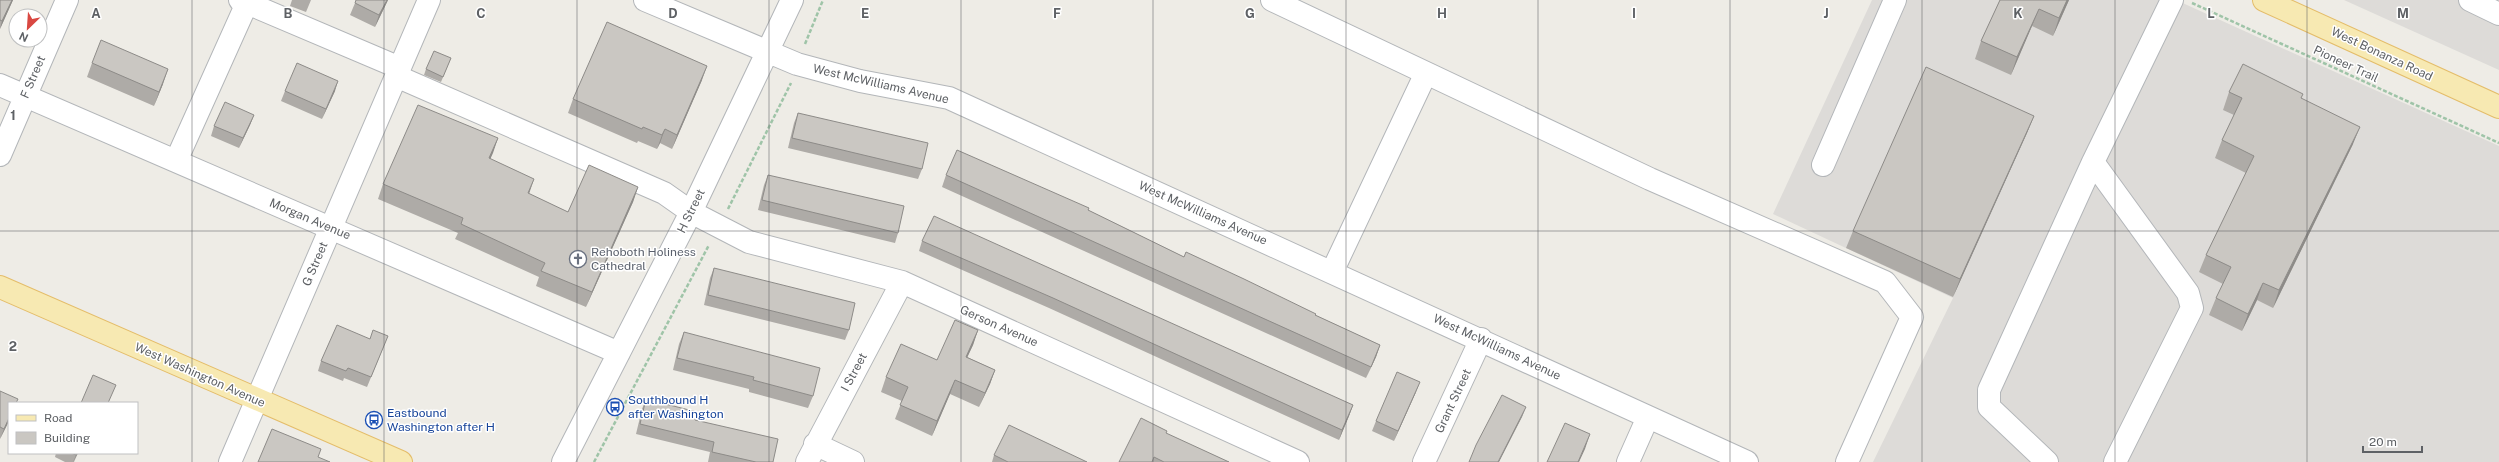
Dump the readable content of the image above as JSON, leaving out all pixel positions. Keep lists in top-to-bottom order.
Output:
{
  "streets": {
    "main road": ["West Bonanza Road", "West Washington Avenue"],
    "street": [
      "F Street",
      "West McWilliams Avenue",
      "H Street",
      "Morgan Avenue",
      "G Street",
      "Gerson Avenue",
      "I Street",
      "Grant Street"
    ],
    "path": ["Pioneer Trail"]
  },
  "crossings": [
    ["F Street", "Morgan Avenue"],
    ["West McWilliams Avenue", "H Street"],
    ["West McWilliams Avenue", "Grant Street"],
    ["H Street", "Morgan Avenue"],
    ["H Street", "Gerson Avenue"],
    ["Morgan Avenue", "G Street"],
    ["G Street", "Gerson Avenue"],
    ["G Street", "West Washington Avenue"],
    ["Gerson Avenue", "I Street"]
  ],
  "places": {
    "church": ["Rehoboth Holiness Cathedral"],
    "bus stop": ["Southbound H after Washington", "Eastbound Washington after H"]
  },
  "legend": ["Road", "Building"],
  "scale_bar": "20 m",
  "north": "bottom left",
  "grid": {
    "columns": [
      "A",
      "B",
      "C",
      "D",
      "E",
      "F",
      "G",
      "H",
      "I",
      "J",
      "K",
      "L",
      "M"
    ],
    "rows": ["1", "2"]
  }
}
